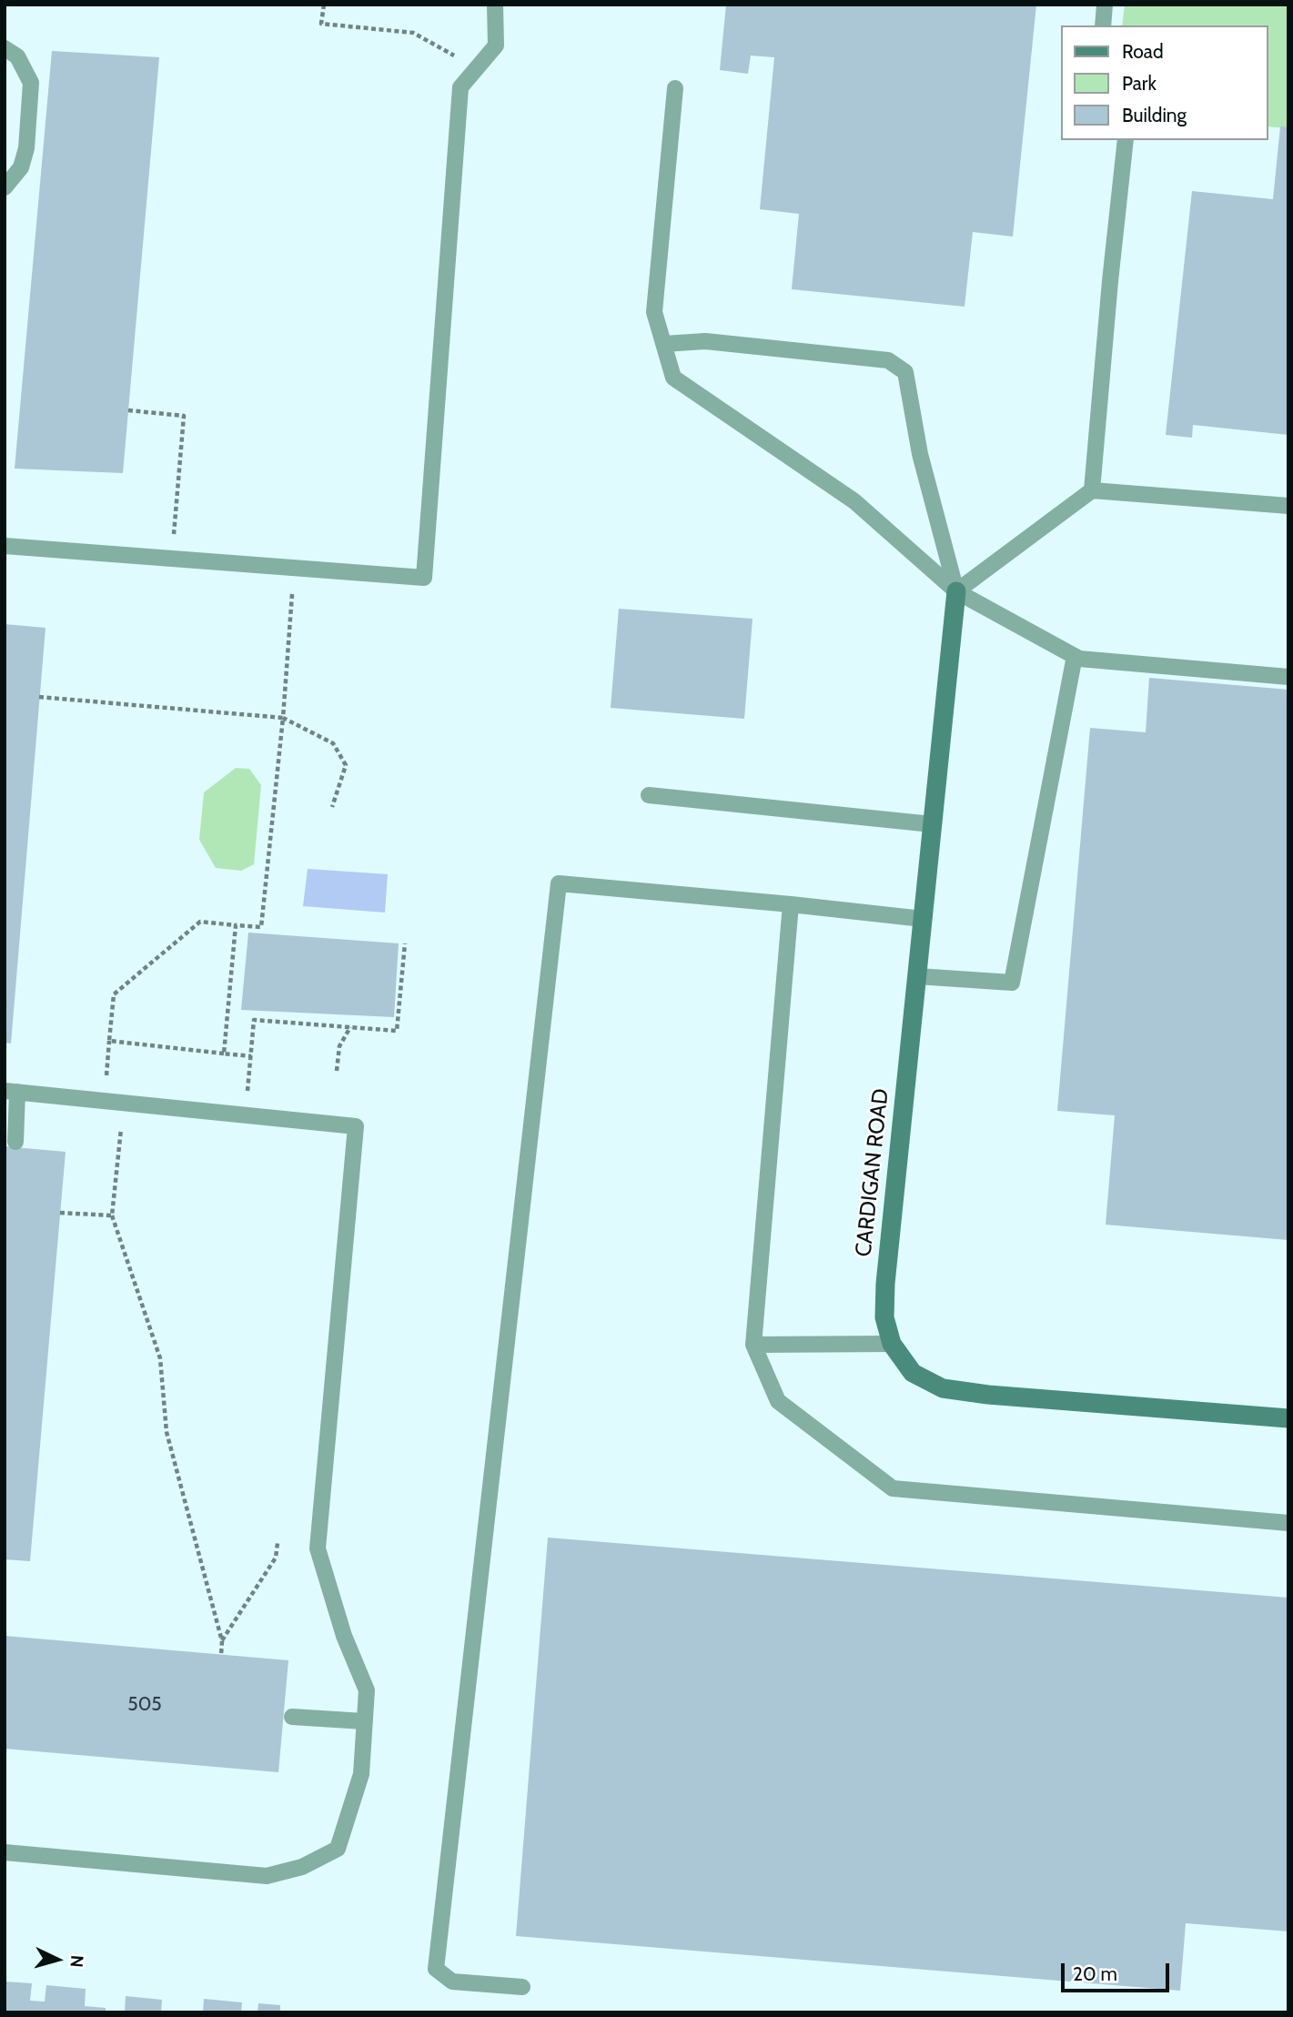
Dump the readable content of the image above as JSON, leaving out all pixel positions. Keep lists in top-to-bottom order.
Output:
{
  "streets": {
    "street": ["CARDIGAN ROAD"]
  },
  "house_numbers": ["505"],
  "legend": ["Road", "Park", "Building"],
  "scale_bar": "20 m",
  "north": "right"
}
